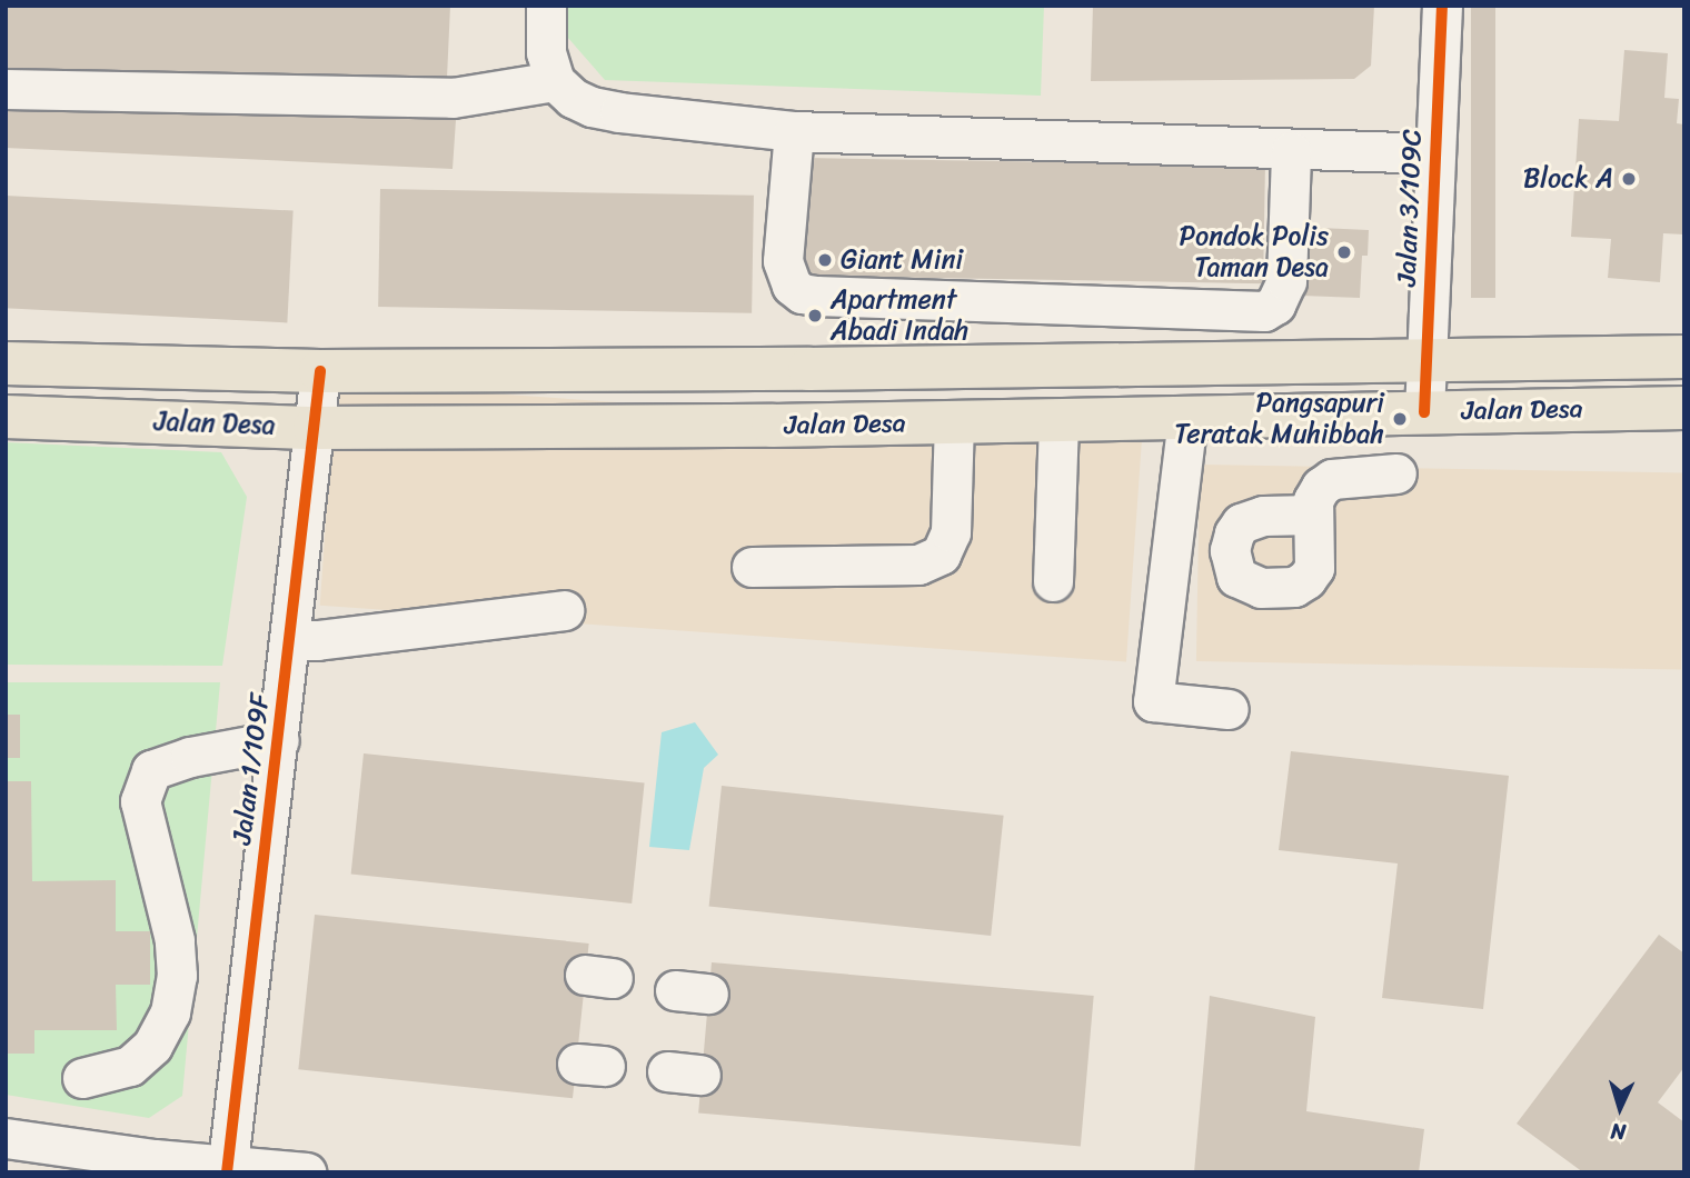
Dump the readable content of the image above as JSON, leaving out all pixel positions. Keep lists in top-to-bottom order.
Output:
{
  "streets": {
    "main road": ["Jalan Desa"],
    "street": ["Jalan 3/109C", "Jalan 1/109F"]
  },
  "crossings": [
    ["Jalan 3/109C", "Jalan Desa"],
    ["Jalan Desa", "Jalan 1/109F"]
  ],
  "places": [
    "Block A",
    "Pondok Polis Taman Desa",
    "Giant Mini",
    "Apartment Abadi Indah",
    "Pangsapuri Teratak Muhibbah"
  ],
  "north": "bottom"
}
